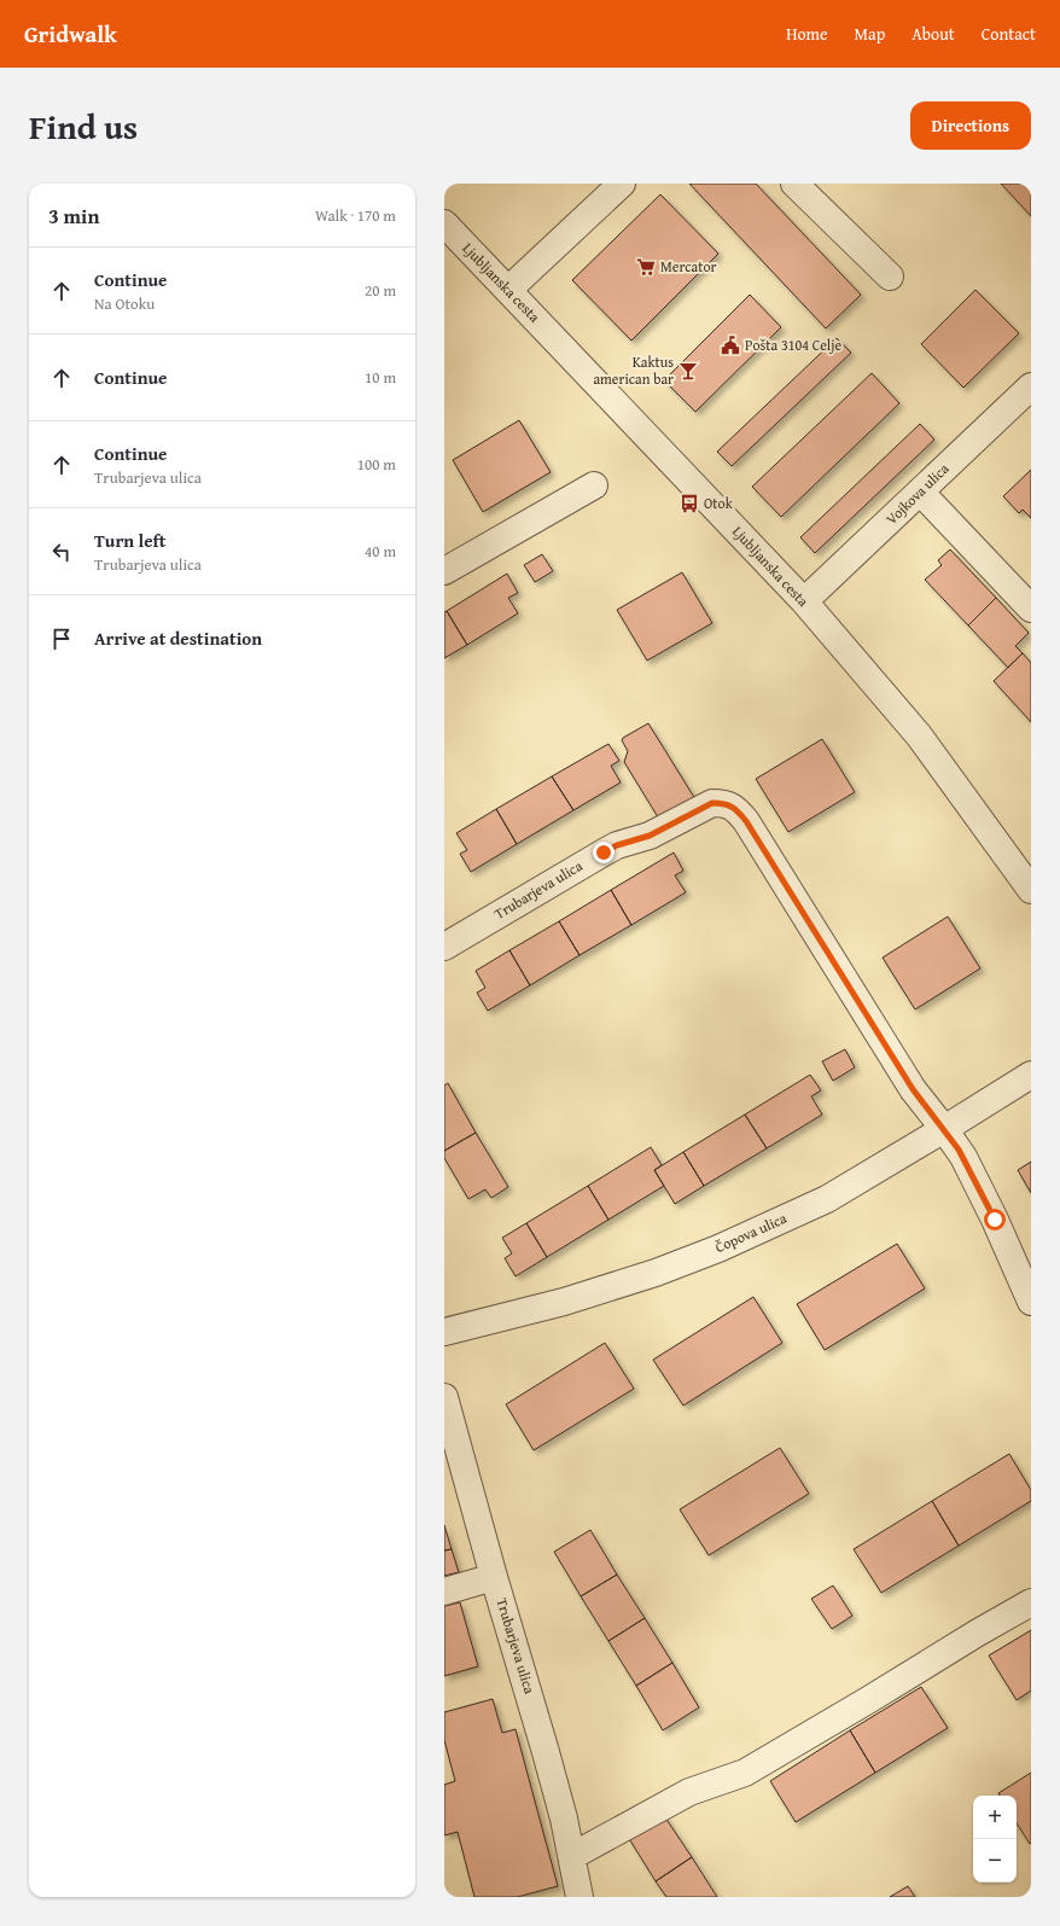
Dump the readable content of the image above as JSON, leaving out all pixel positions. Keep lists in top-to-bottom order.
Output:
{
  "streets": {
    "street": [
      "Ljubljanska cesta",
      "Vojkova ulica",
      "Trubarjeva ulica",
      "Čopova ulica"
    ]
  },
  "crossings": [
    ["Ljubljanska cesta", "Vojkova ulica"],
    ["Trubarjeva ulica", "Čopova ulica"]
  ],
  "places": {
    "supermarket": ["Mercator"],
    "public building": ["Pošta 3104 Celje"],
    "bar": ["Kaktus american bar"],
    "bus stop": ["Otok"]
  },
  "page": {
    "header": "Gridwalk",
    "nav": [
      "Home",
      "Map",
      "About",
      "Contact"
    ],
    "title": "Find us",
    "buttons": "Directions",
    "heading": ["3 min", "Walk · 170 m"],
    "list": [
      ["Continue", "Na Otoku", "20 m"],
      ["Continue", "10 m"],
      ["Continue", "Trubarjeva ulica", "100 m"],
      ["Turn left", "Trubarjeva ulica", "40 m"],
      "Arrive at destination"
    ],
    "map_buttons": ["+", "−"]
  }
}
